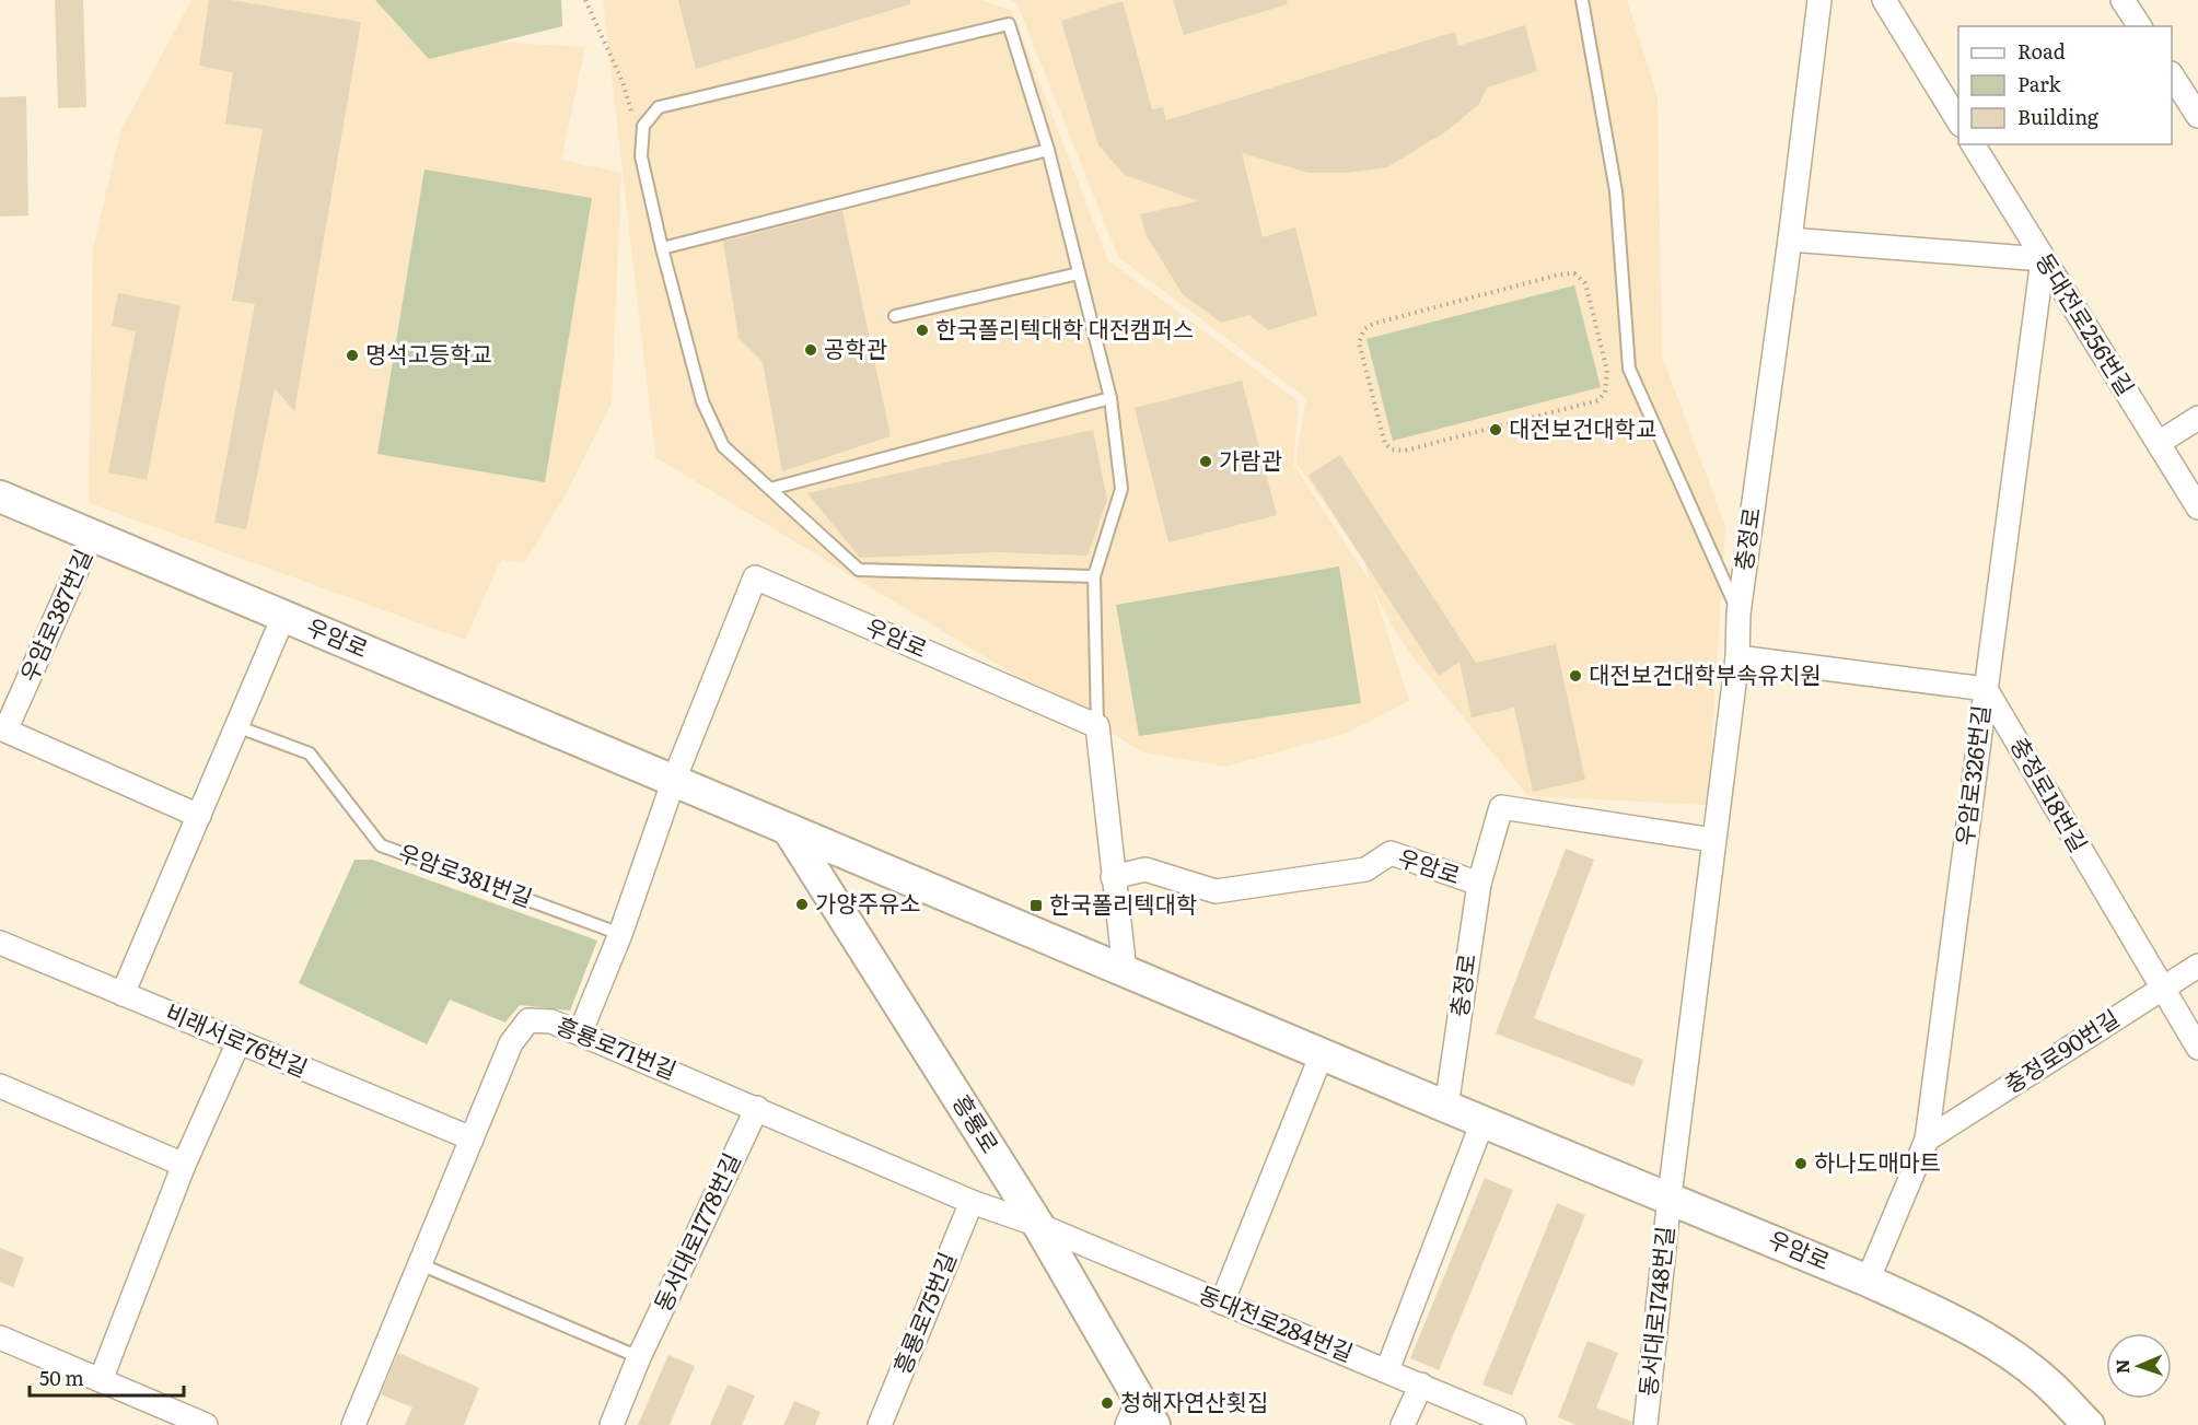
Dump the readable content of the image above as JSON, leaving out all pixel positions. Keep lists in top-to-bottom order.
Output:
{
  "streets": {
    "main road": ["우암로", "흥룡로"],
    "street": [
      "동대전로256번길",
      "충정로",
      "우암로387번길",
      "우암로326번길",
      "충정로18번길",
      "비래서로76번길",
      "흥룡로71번길",
      "충정로90번길",
      "동서대로1778번길",
      "동서대로1748번길",
      "흥룡로75번길",
      "동대전로284번길"
    ],
    "lane": ["우암로381번길"]
  },
  "crossings": [
    ["동대전로256번길", "우암로326번길"],
    ["충정로", "우암로"],
    ["충정로", "동서대로1748번길"],
    ["우암로387번길", "우암로"],
    ["우암로", "우암로326번길"],
    ["우암로", "우암로381번길"],
    ["우암로", "흥룡로71번길"],
    ["우암로", "흥룡로"],
    ["우암로", "동서대로1748번길"],
    ["우암로326번길", "충정로18번길"],
    ["우암로326번길", "충정로90번길"],
    ["충정로18번길", "충정로90번길"],
    ["비래서로76번길", "흥룡로71번길"],
    ["흥룡로71번길", "흥룡로"],
    ["흥룡로71번길", "동서대로1778번길"],
    ["흥룡로71번길", "흥룡로75번길"],
    ["흥룡로71번길", "동대전로284번길"],
    ["흥룡로", "동대전로284번길"]
  ],
  "places": {
    "other": [
      "한국폴리텍대학 대전캠퍼스",
      "공학관",
      "명석고등학교",
      "대전보건대학교",
      "가람관",
      "대전보건대학부속유치원",
      "가양주유소",
      "하나도매마트",
      "청해자연산횟집"
    ],
    "transit": ["한국폴리텍대학"]
  },
  "legend": ["Road", "Park", "Building"],
  "scale_bar": "50 m",
  "north": "left"
}
